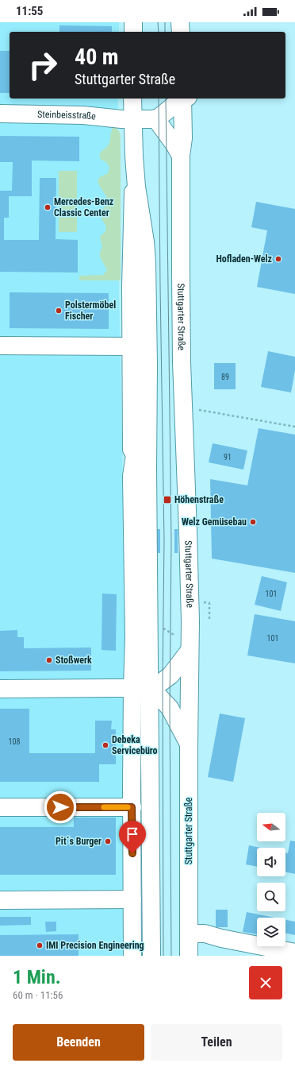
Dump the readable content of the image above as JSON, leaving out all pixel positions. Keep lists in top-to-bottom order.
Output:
{
  "streets": {
    "main road": ["Steinbeisstraße", "Stuttgarter Straße"]
  },
  "places": {
    "other": [
      "Mercedes-Benz Classic Center",
      "Hofladen-Welz",
      "Polstermöbel Fischer",
      "Welz Gemüsebau",
      "Stoßwerk",
      "Debeka Servicebüro",
      "Pit´s Burger",
      "IMI Precision Engineering"
    ],
    "transit": ["Höhenstraße"]
  },
  "house_numbers": [
    "89",
    "91",
    "101",
    "101",
    "108"
  ],
  "north": "left",
  "page": {
    "status": "11:55",
    "turn": ["40 m", "Stuttgarter Straße"],
    "heading": ["1 Min.", "60 m · 11:56"],
    "buttons": ["Beenden", "Teilen"]
  }
}
